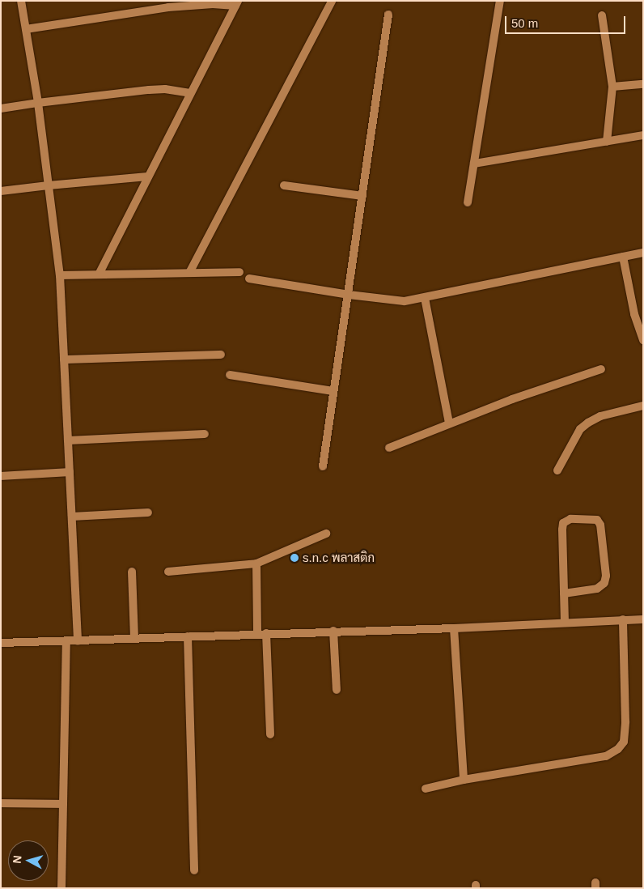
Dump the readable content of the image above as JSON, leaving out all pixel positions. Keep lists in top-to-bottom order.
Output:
{
  "places": ["s.n.c พลาสติก"],
  "scale_bar": "50 m",
  "north": "left"
}
